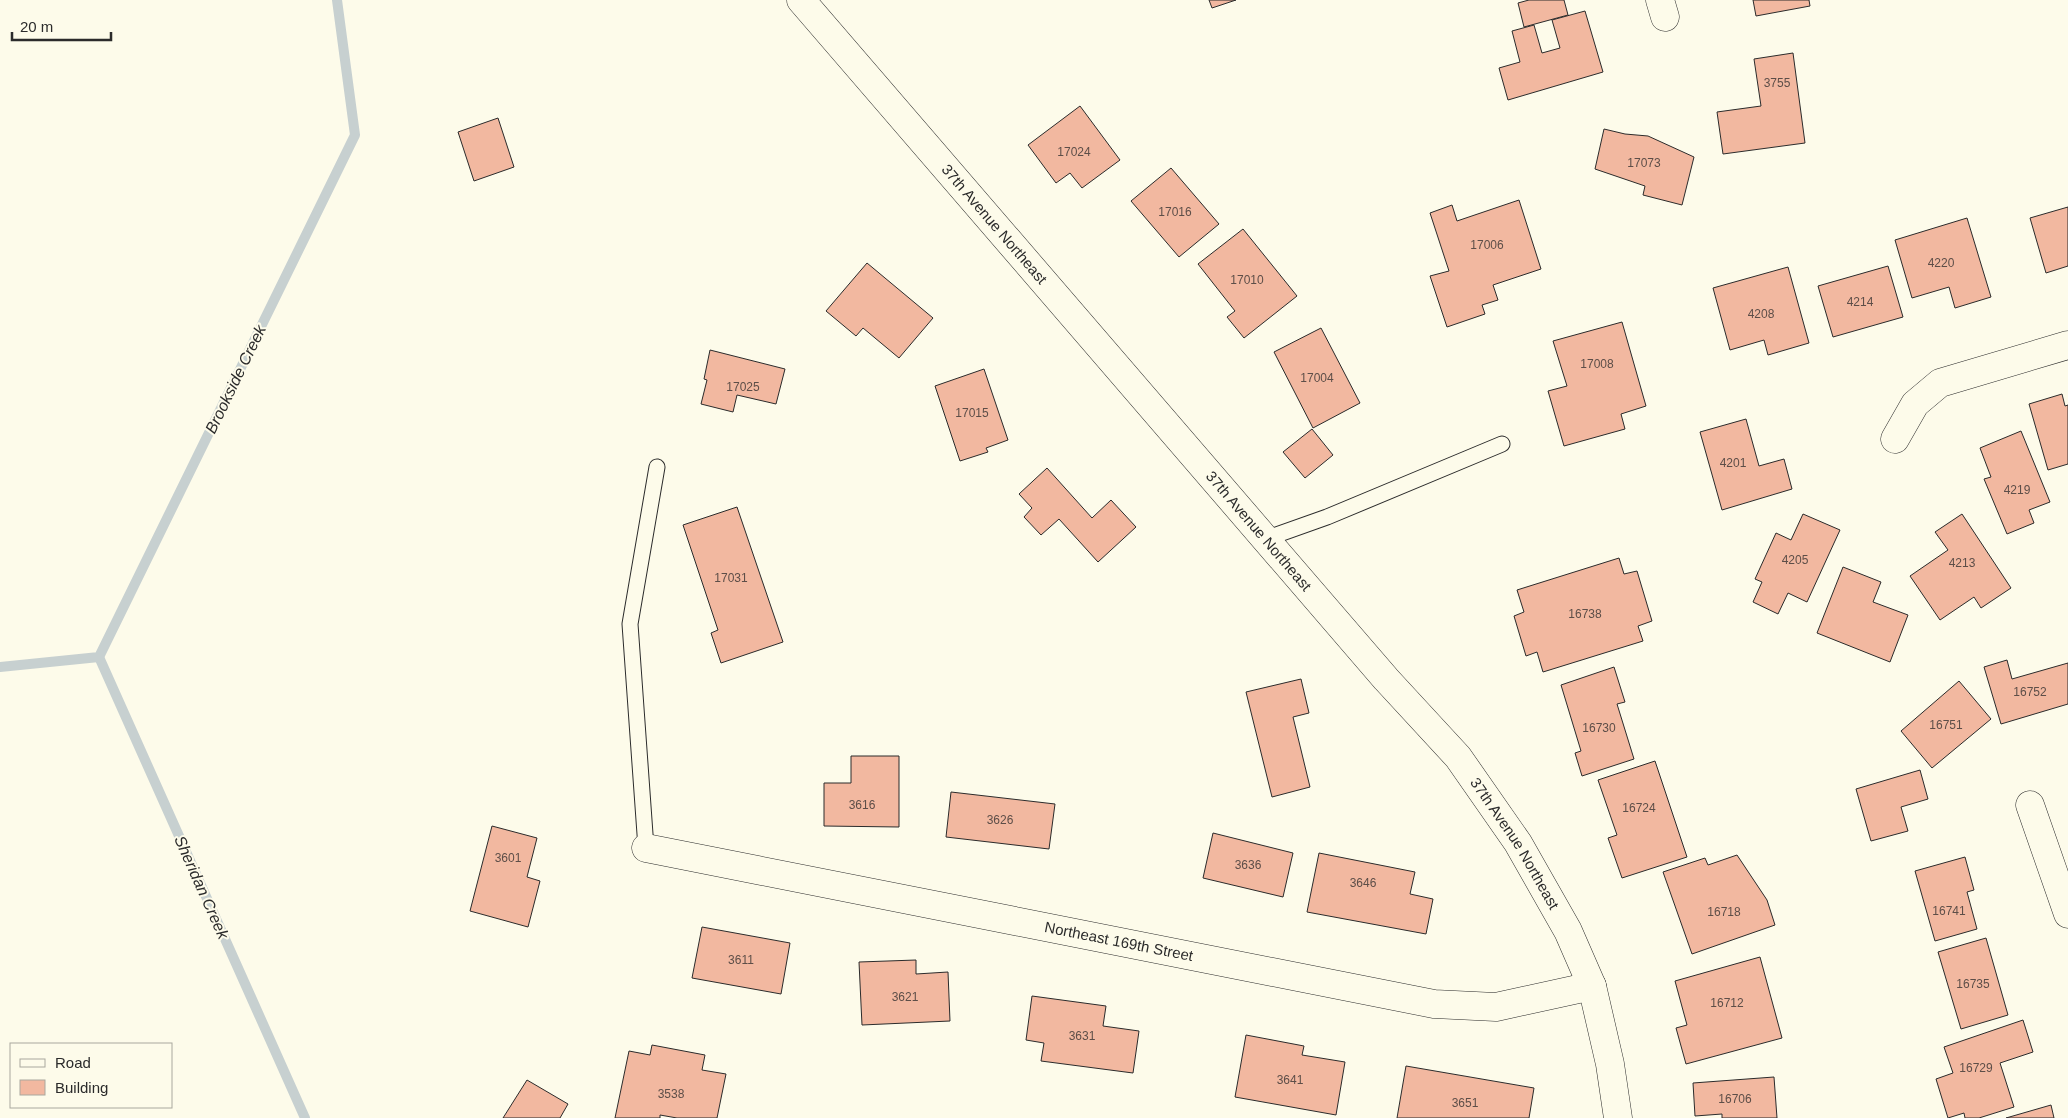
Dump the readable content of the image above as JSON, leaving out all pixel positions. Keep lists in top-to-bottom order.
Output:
{
  "streets": {
    "street": ["37th Avenue Northeast", "Northeast 169th Street"]
  },
  "crossings": [
    ["37th Avenue Northeast", "Northeast 169th Street"]
  ],
  "water": ["Brookside Creek", "Sheridan Creek"],
  "house_numbers": [
    "3755",
    "17024",
    "17073",
    "17016",
    "17006",
    "4220",
    "17010",
    "4214",
    "4208",
    "17008",
    "17004",
    "17025",
    "17015",
    "4201",
    "4219",
    "4205",
    "4213",
    "17031",
    "16738",
    "16752",
    "16751",
    "16730",
    "3616",
    "16724",
    "3626",
    "3601",
    "3636",
    "3646",
    "16741",
    "16718",
    "3611",
    "16735",
    "3621",
    "16712",
    "3631",
    "16729",
    "3641",
    "3538",
    "16706",
    "3651"
  ],
  "legend": ["Road", "Building"],
  "scale_bar": "20 m"
}
